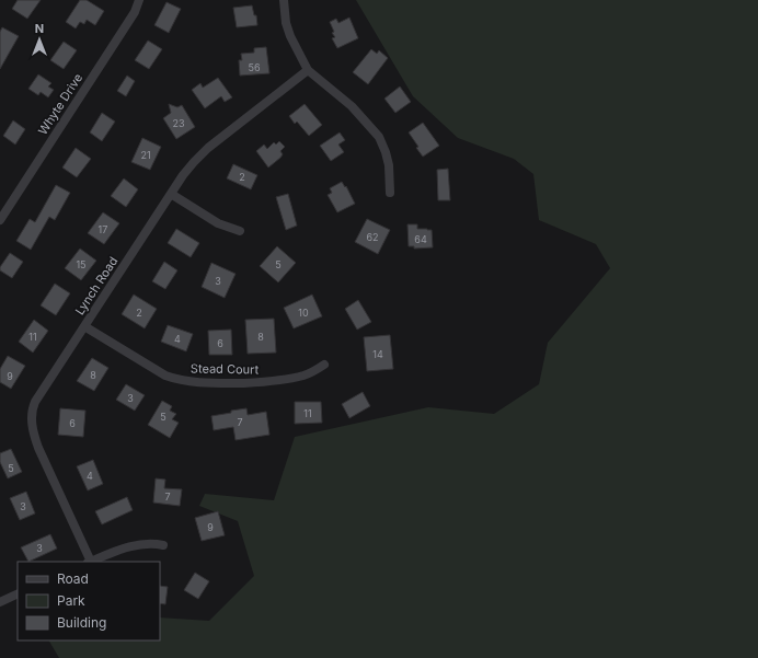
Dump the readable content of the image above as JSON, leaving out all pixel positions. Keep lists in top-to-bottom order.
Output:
{
  "streets": {
    "street": ["Whyte Drive", "Lynch Road", "Stead Court"]
  },
  "crossings": [
    ["Lynch Road", "Stead Court"]
  ],
  "house_numbers": [
    "56",
    "23",
    "21",
    "2",
    "17",
    "62",
    "64",
    "15",
    "5",
    "3",
    "2",
    "10",
    "11",
    "8",
    "4",
    "6",
    "14",
    "8",
    "9",
    "3",
    "11",
    "5",
    "7",
    "6",
    "5",
    "4",
    "7",
    "3",
    "9",
    "3"
  ],
  "legend": ["Road", "Park", "Building"],
  "north": "top"
}
